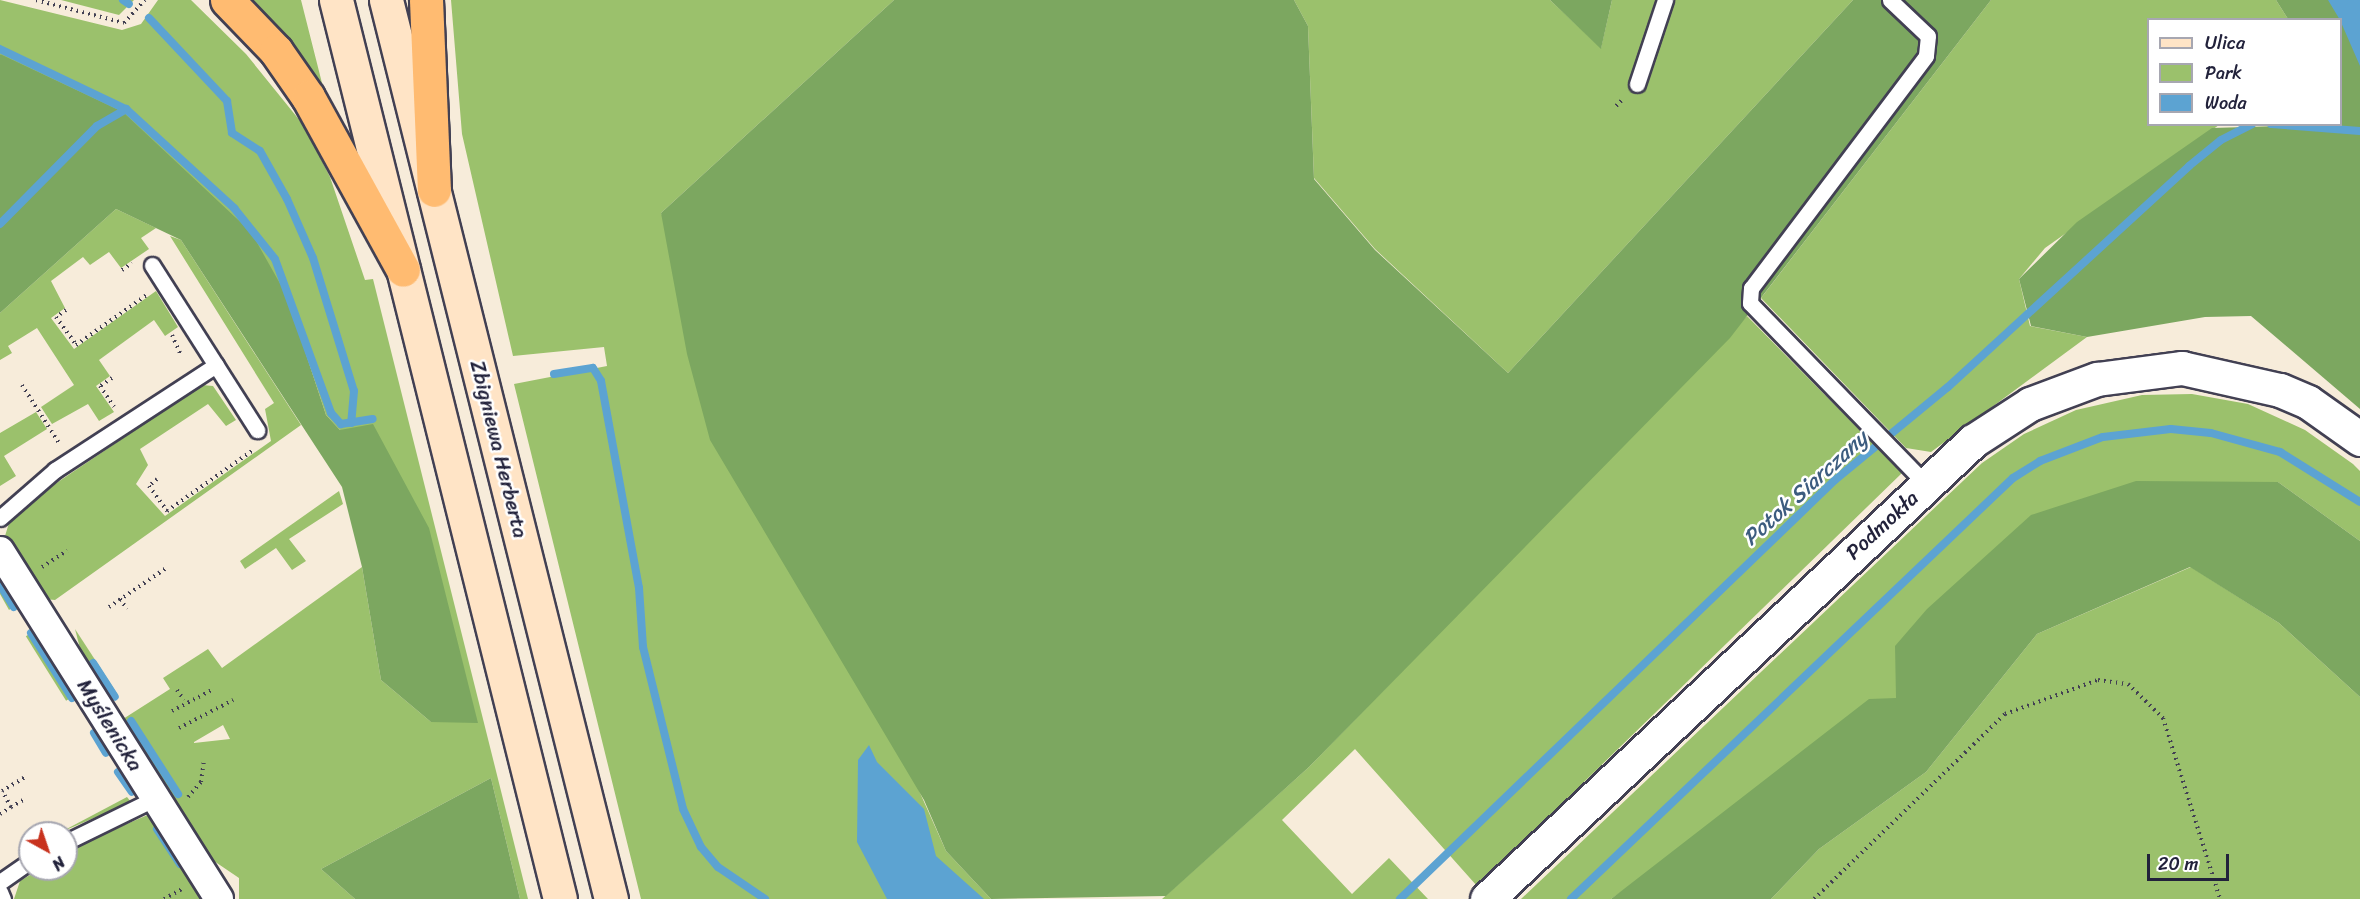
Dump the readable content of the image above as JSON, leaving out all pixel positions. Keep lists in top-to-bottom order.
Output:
{
  "streets": {
    "main road": ["Zbigniewa Herberta"],
    "street": ["Podmokła", "Myślenicka"]
  },
  "water": ["Potok Siarczany"],
  "legend": ["Ulica", "Park", "Woda"],
  "scale_bar": "20 m",
  "north": "bottom right"
}
